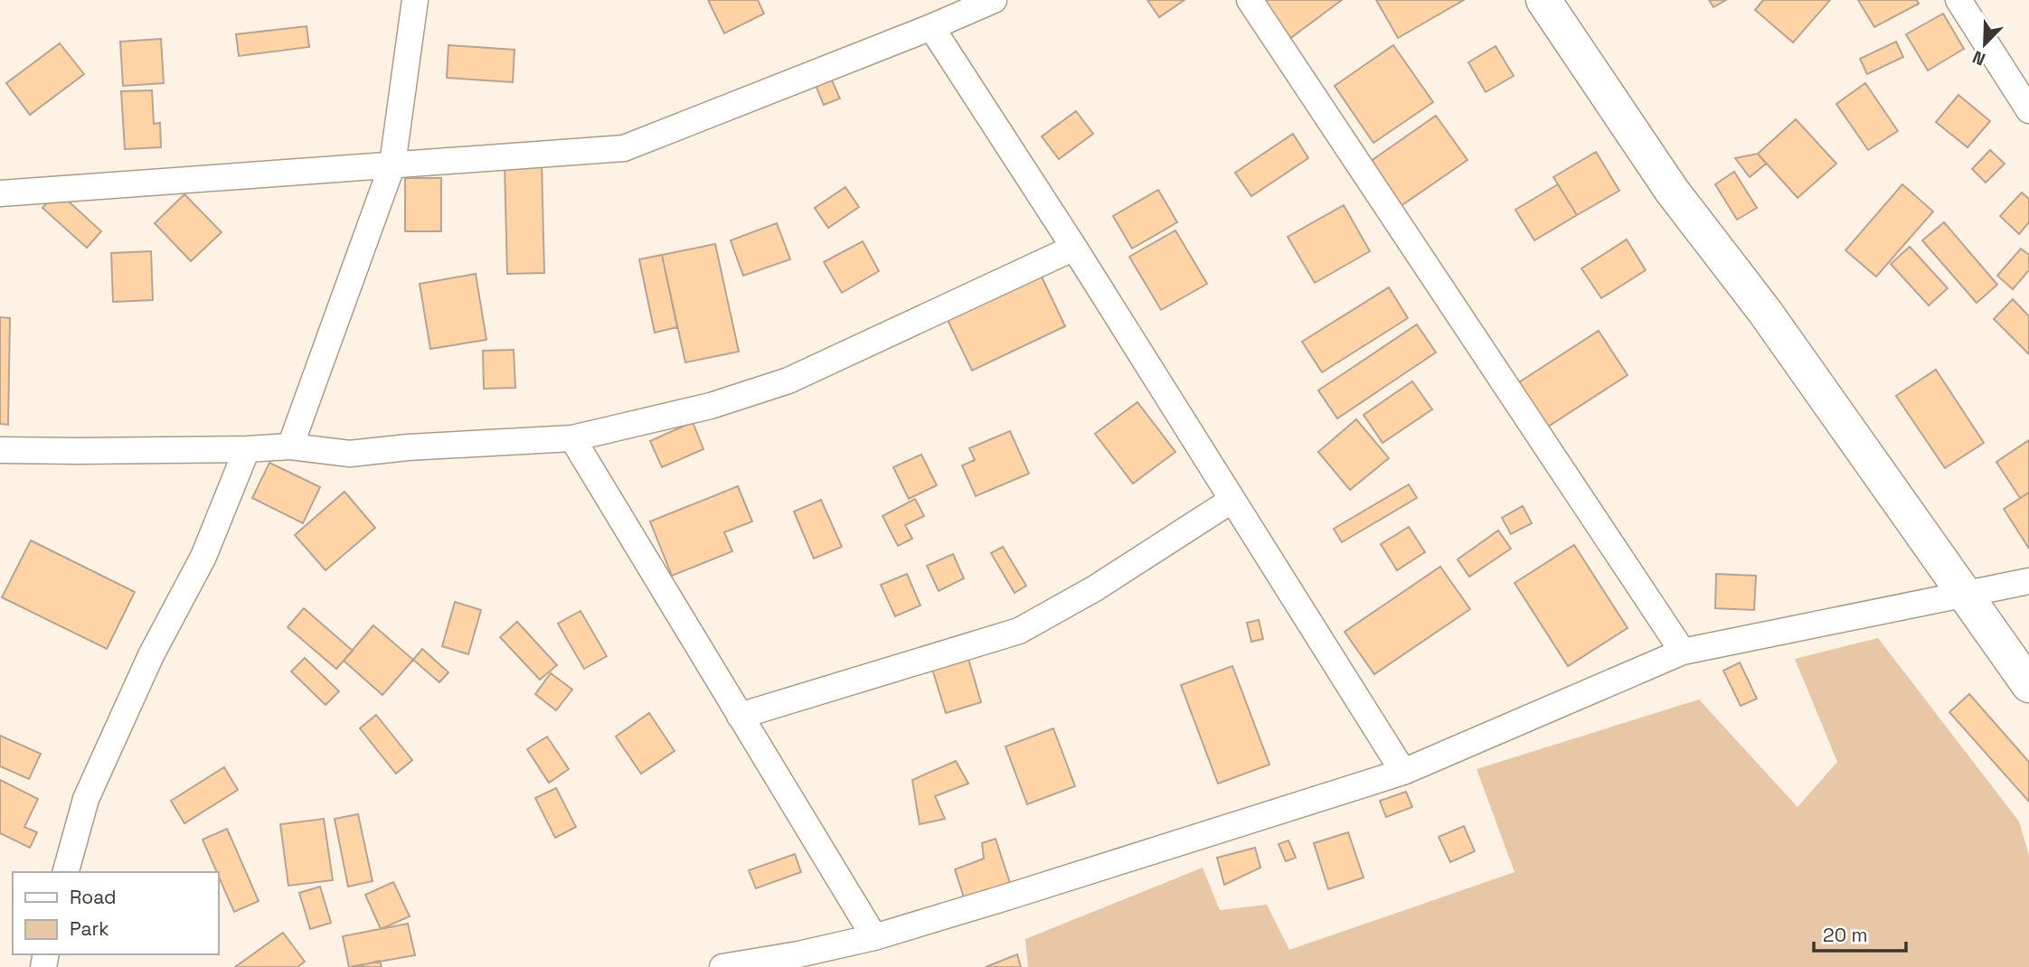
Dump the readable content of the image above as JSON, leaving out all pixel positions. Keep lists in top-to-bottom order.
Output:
{
  "legend": ["Road", "Park"],
  "scale_bar": "20 m",
  "north": "bottom left"
}
